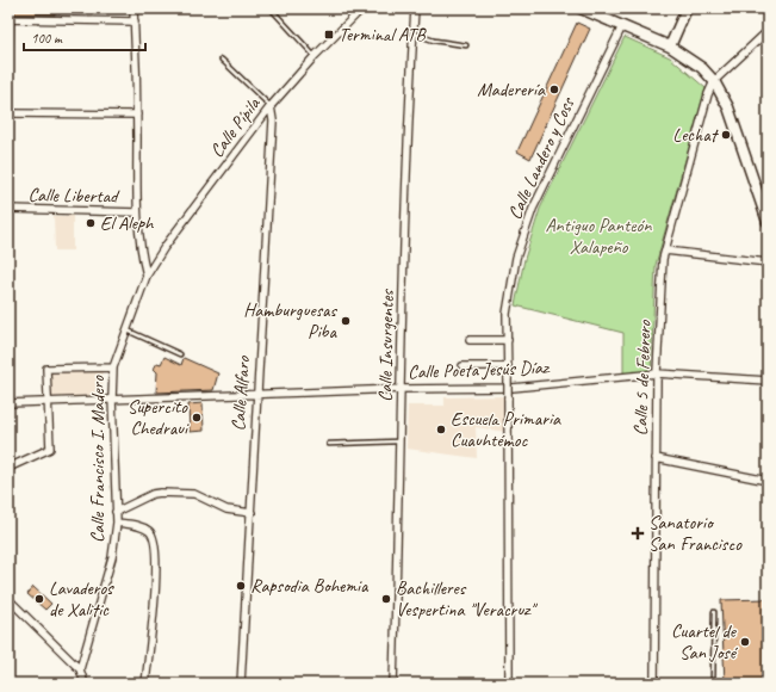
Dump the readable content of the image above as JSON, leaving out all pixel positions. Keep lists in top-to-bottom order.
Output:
{
  "streets": {
    "street": [
      "Calle Pípila",
      "Calle Landero y Coss",
      "Calle Libertad",
      "Calle Insurgentes",
      "Calle Poeta Jesús Díaz",
      "Calle 5 de Febrero",
      "Calle Alfaro",
      "Calle Francisco I. Madero"
    ]
  },
  "crossings": [
    ["Calle Pípila", "Calle Alfaro"],
    ["Calle Pípila", "Calle Francisco I. Madero"],
    ["Calle Insurgentes", "Calle Poeta Jesús Díaz"],
    ["Calle Poeta Jesús Díaz", "Calle 5 de Febrero"],
    ["Calle Poeta Jesús Díaz", "Calle Alfaro"],
    ["Calle Poeta Jesús Díaz", "Calle Francisco I. Madero"]
  ],
  "parks": ["Antiguo Panteón Xalapeño"],
  "places": {
    "transit": ["Terminal ATB"],
    "other": [
      "Maderería",
      "Lechat",
      "El Aleph",
      "Hamburguesas Piba",
      "Supercito Chedraui",
      "Escuela Primaria Cuauhtémoc",
      "Rapsodia Bohemia",
      "Lavaderos de Xalitic",
      "Bachilleres Vespertina \"Veracruz\"",
      "Cuartel de San José"
    ],
    "health": ["Sanatorio San Francisco"]
  },
  "scale_bar": "100 m"
}
